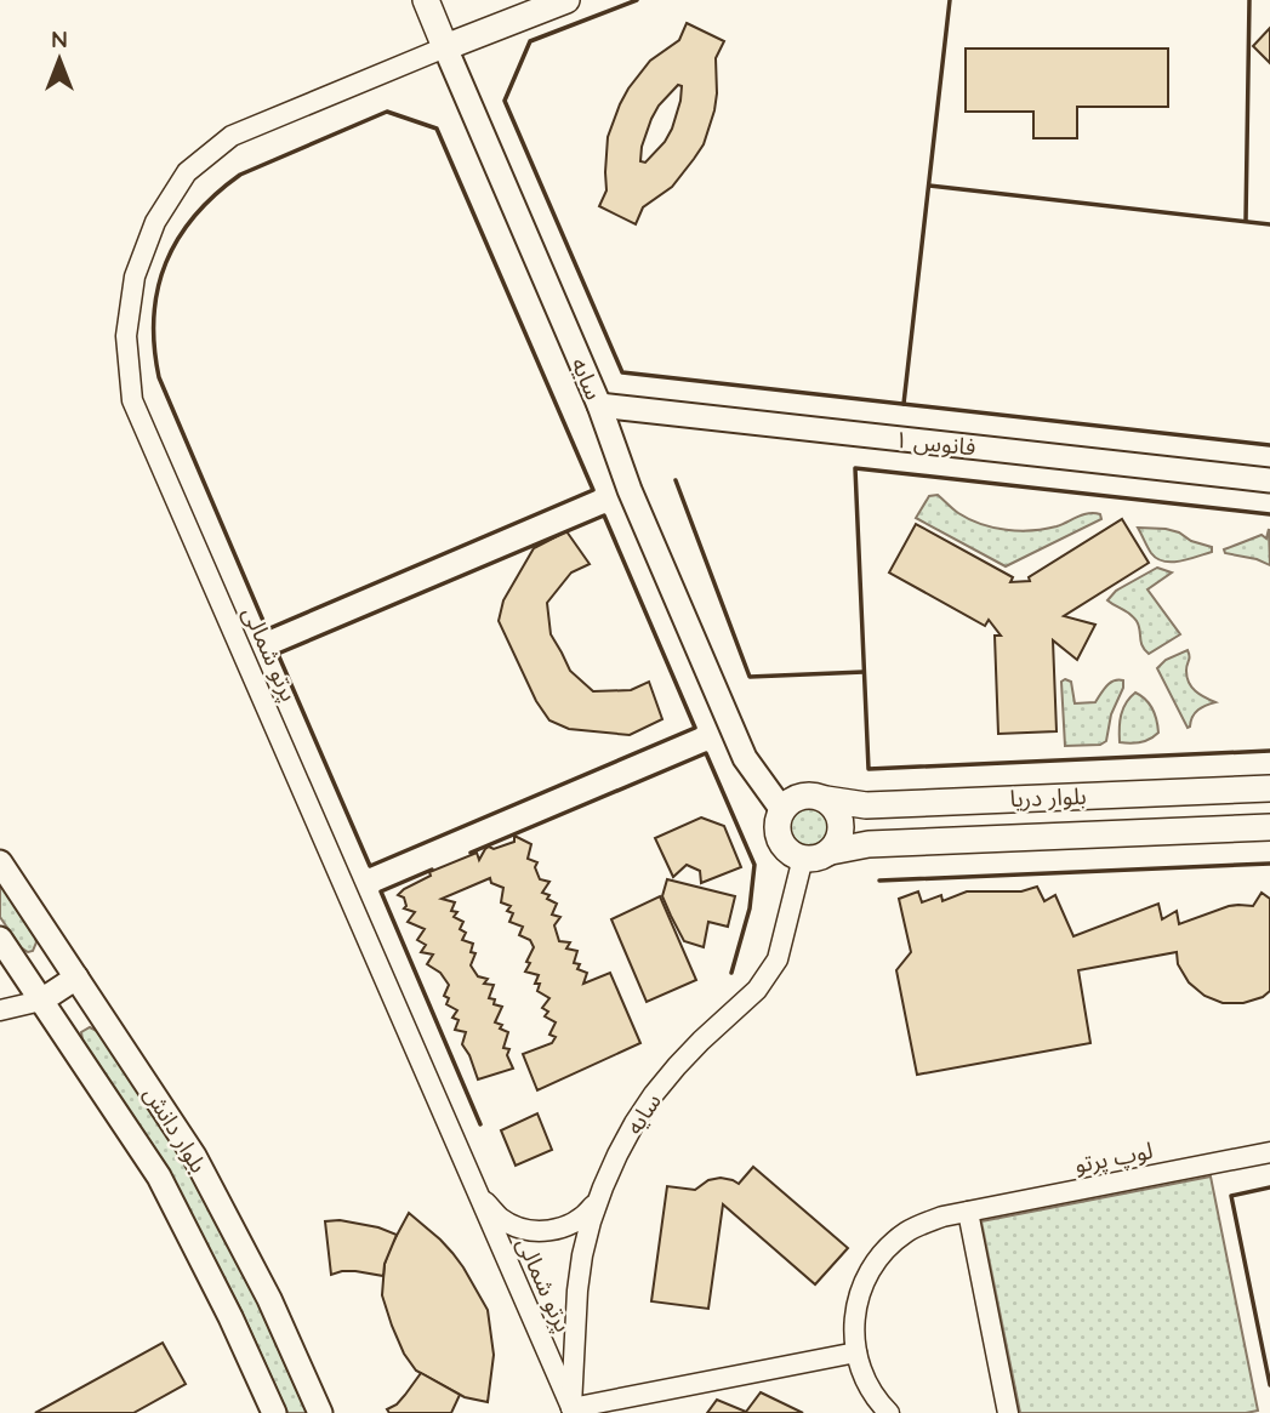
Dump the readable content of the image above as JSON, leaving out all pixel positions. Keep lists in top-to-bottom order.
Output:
{
  "streets": {
    "main road": ["سایه", "بلوار دریا"],
    "street": [
      "فانوس ۱",
      "پرتو شمالی",
      "بلوار دانش",
      "لوپ پرتو"
    ]
  },
  "crossings": [
    ["سایه", "فانوس ۱"],
    ["سایه", "پرتو شمالی"],
    ["سایه", "بلوار دریا"]
  ],
  "north": "top"
}
